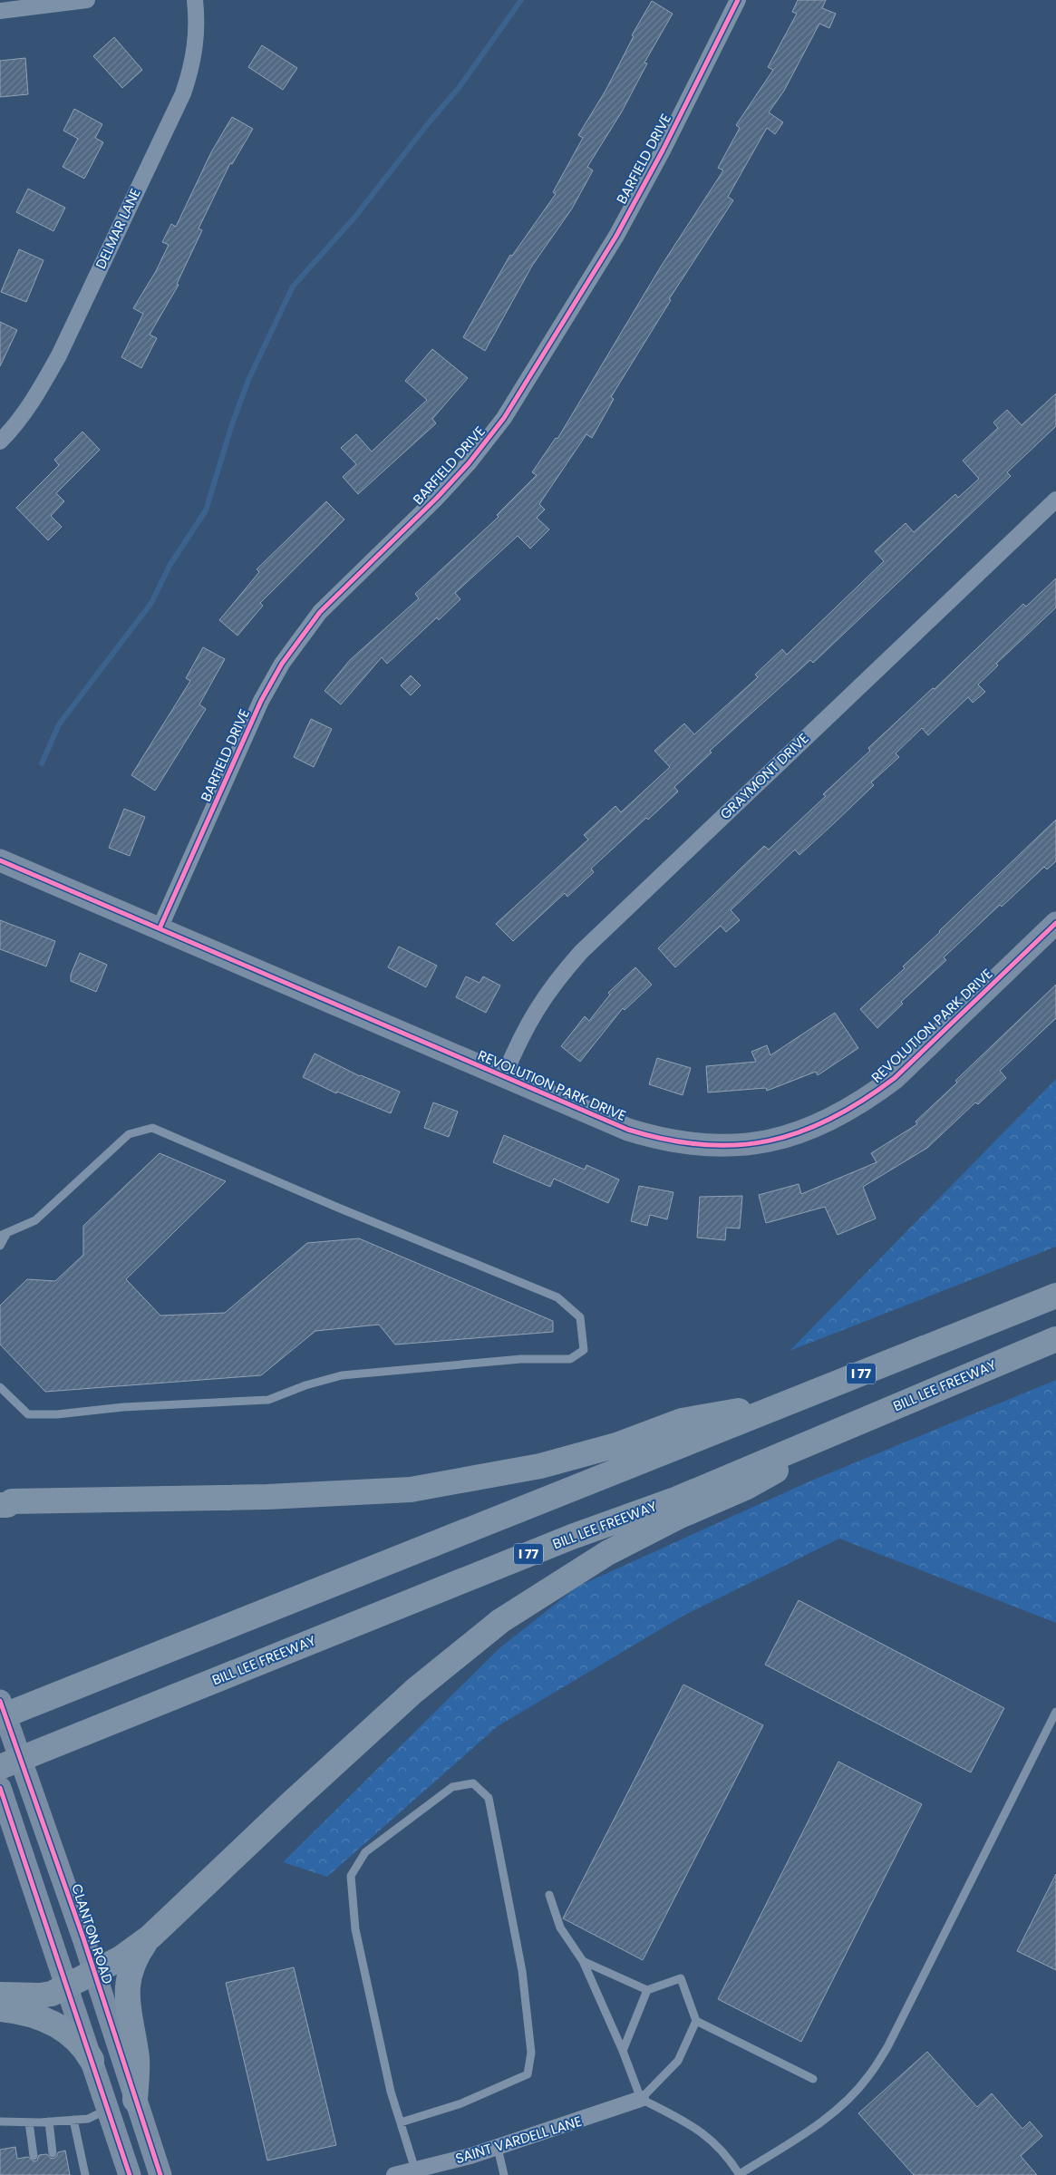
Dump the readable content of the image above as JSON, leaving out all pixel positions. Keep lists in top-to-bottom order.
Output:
{
  "streets": {
    "highway": ["I 77", "BILL LEE FREEWAY"],
    "street": [
      "BARFIELD DRIVE",
      "DELMAR LANE",
      "GRAYMONT DRIVE",
      "REVOLUTION PARK DRIVE",
      "CLANTON ROAD",
      "SAINT VARDELL LANE"
    ]
  },
  "crossings": [
    ["BARFIELD DRIVE", "REVOLUTION PARK DRIVE"],
    ["GRAYMONT DRIVE", "REVOLUTION PARK DRIVE"]
  ]
}
